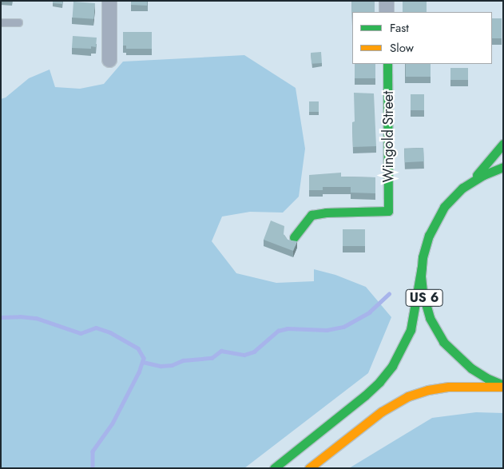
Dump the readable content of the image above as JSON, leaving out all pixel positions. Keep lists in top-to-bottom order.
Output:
{
  "streets": {
    "main road": ["Wingold Street", "US 6"]
  },
  "legend": ["Fast", "Slow"]
}
